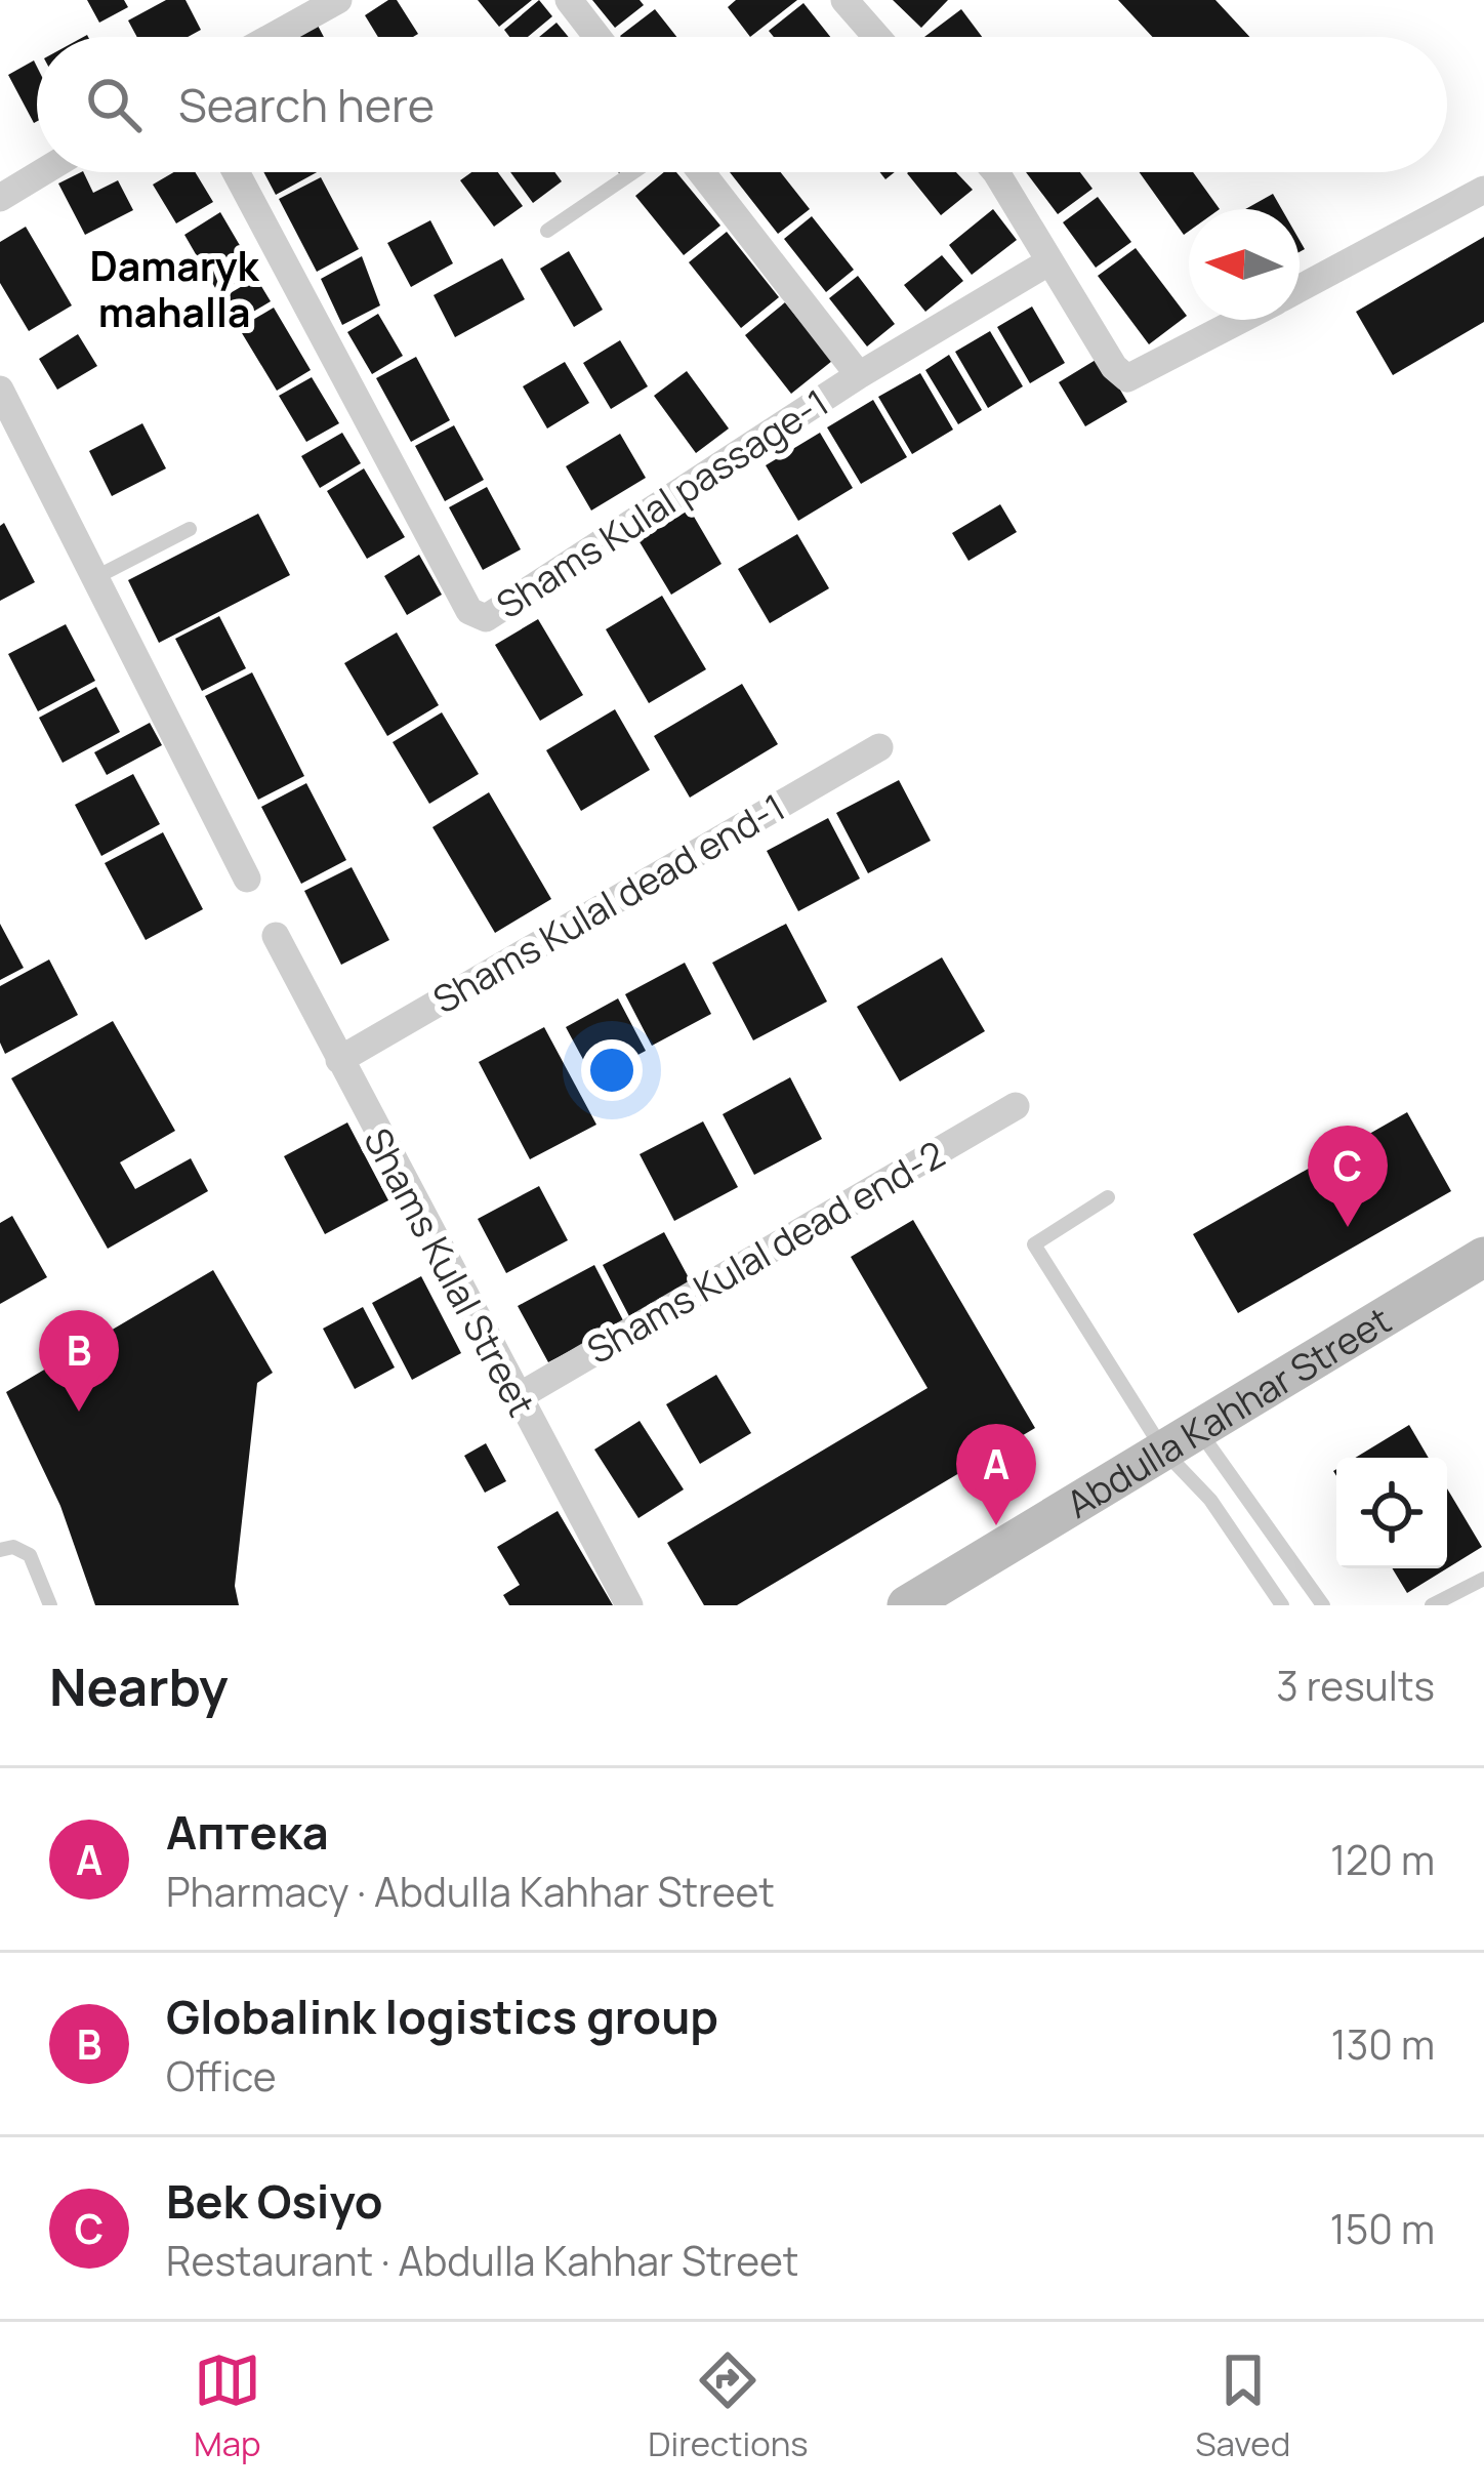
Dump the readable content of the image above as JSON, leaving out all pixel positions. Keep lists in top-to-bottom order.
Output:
{
  "streets": {
    "street": [
      "Shams Kulal passage-1",
      "Shams Kulal dead end-1",
      "Shams Kulal dead end-2",
      "Shams Kulal Street",
      "Abdulla Kahhar Street"
    ]
  },
  "crossings": [
    ["Shams Kulal dead end-1", "Shams Kulal Street"],
    ["Shams Kulal dead end-2", "Shams Kulal Street"]
  ],
  "districts": ["Damaryk mahalla"],
  "north": "left",
  "page": {
    "search": "Search here",
    "pins": ["C", "B", "A"],
    "heading": ["Nearby", "3 results"],
    "list": [
      {
        "mark": "A",
        "name": "Аптека",
        "note": "Pharmacy · Abdulla Kahhar Street",
        "value": "120 m"
      },
      {
        "mark": "B",
        "name": "Globalink logistics group",
        "note": "Office",
        "value": "130 m"
      },
      {
        "mark": "C",
        "name": "Bek Osiyo",
        "note": "Restaurant · Abdulla Kahhar Street",
        "value": "150 m"
      }
    ],
    "nav": ["Map", "Directions", "Saved"]
  }
}
